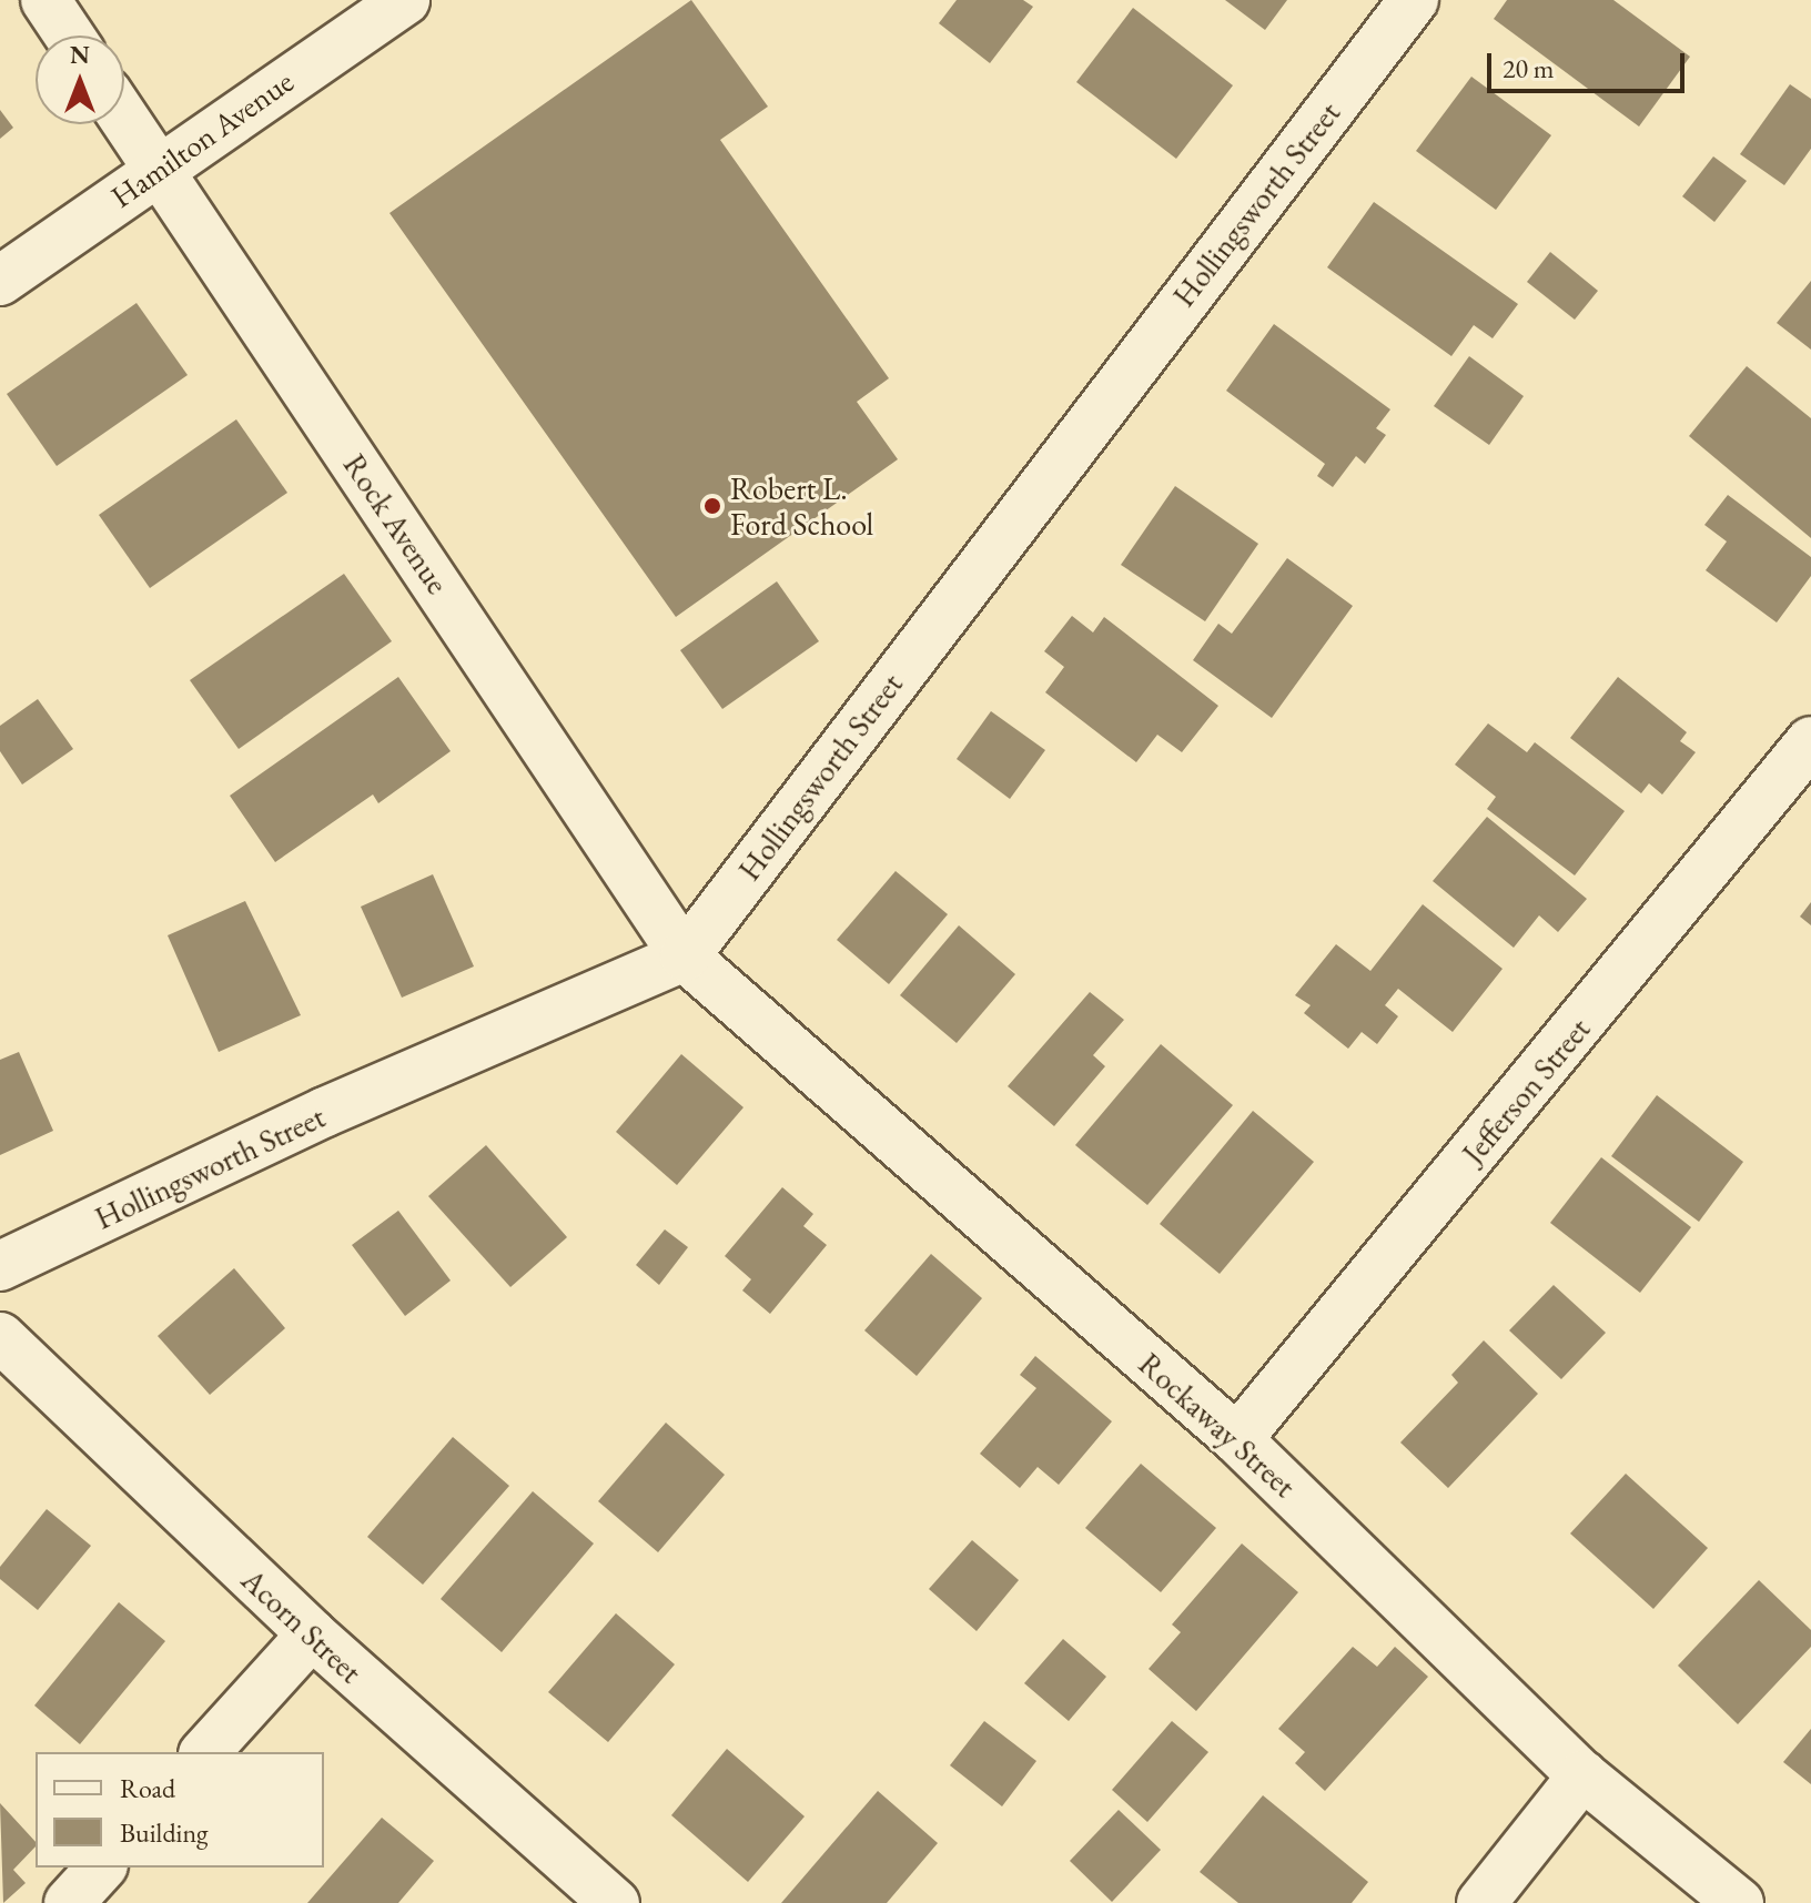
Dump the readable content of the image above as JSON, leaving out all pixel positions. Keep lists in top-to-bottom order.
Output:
{
  "streets": {
    "street": [
      "Hamilton Avenue",
      "Hollingsworth Street",
      "Rock Avenue",
      "Jefferson Street",
      "Rockaway Street",
      "Acorn Street"
    ]
  },
  "crossings": [
    ["Hamilton Avenue", "Rock Avenue"],
    ["Hollingsworth Street", "Rock Avenue"],
    ["Hollingsworth Street", "Rockaway Street"],
    ["Rock Avenue", "Rockaway Street"],
    ["Jefferson Street", "Rockaway Street"]
  ],
  "places": ["Robert L. Ford School"],
  "legend": ["Road", "Building"],
  "scale_bar": "20 m",
  "north": "top"
}
